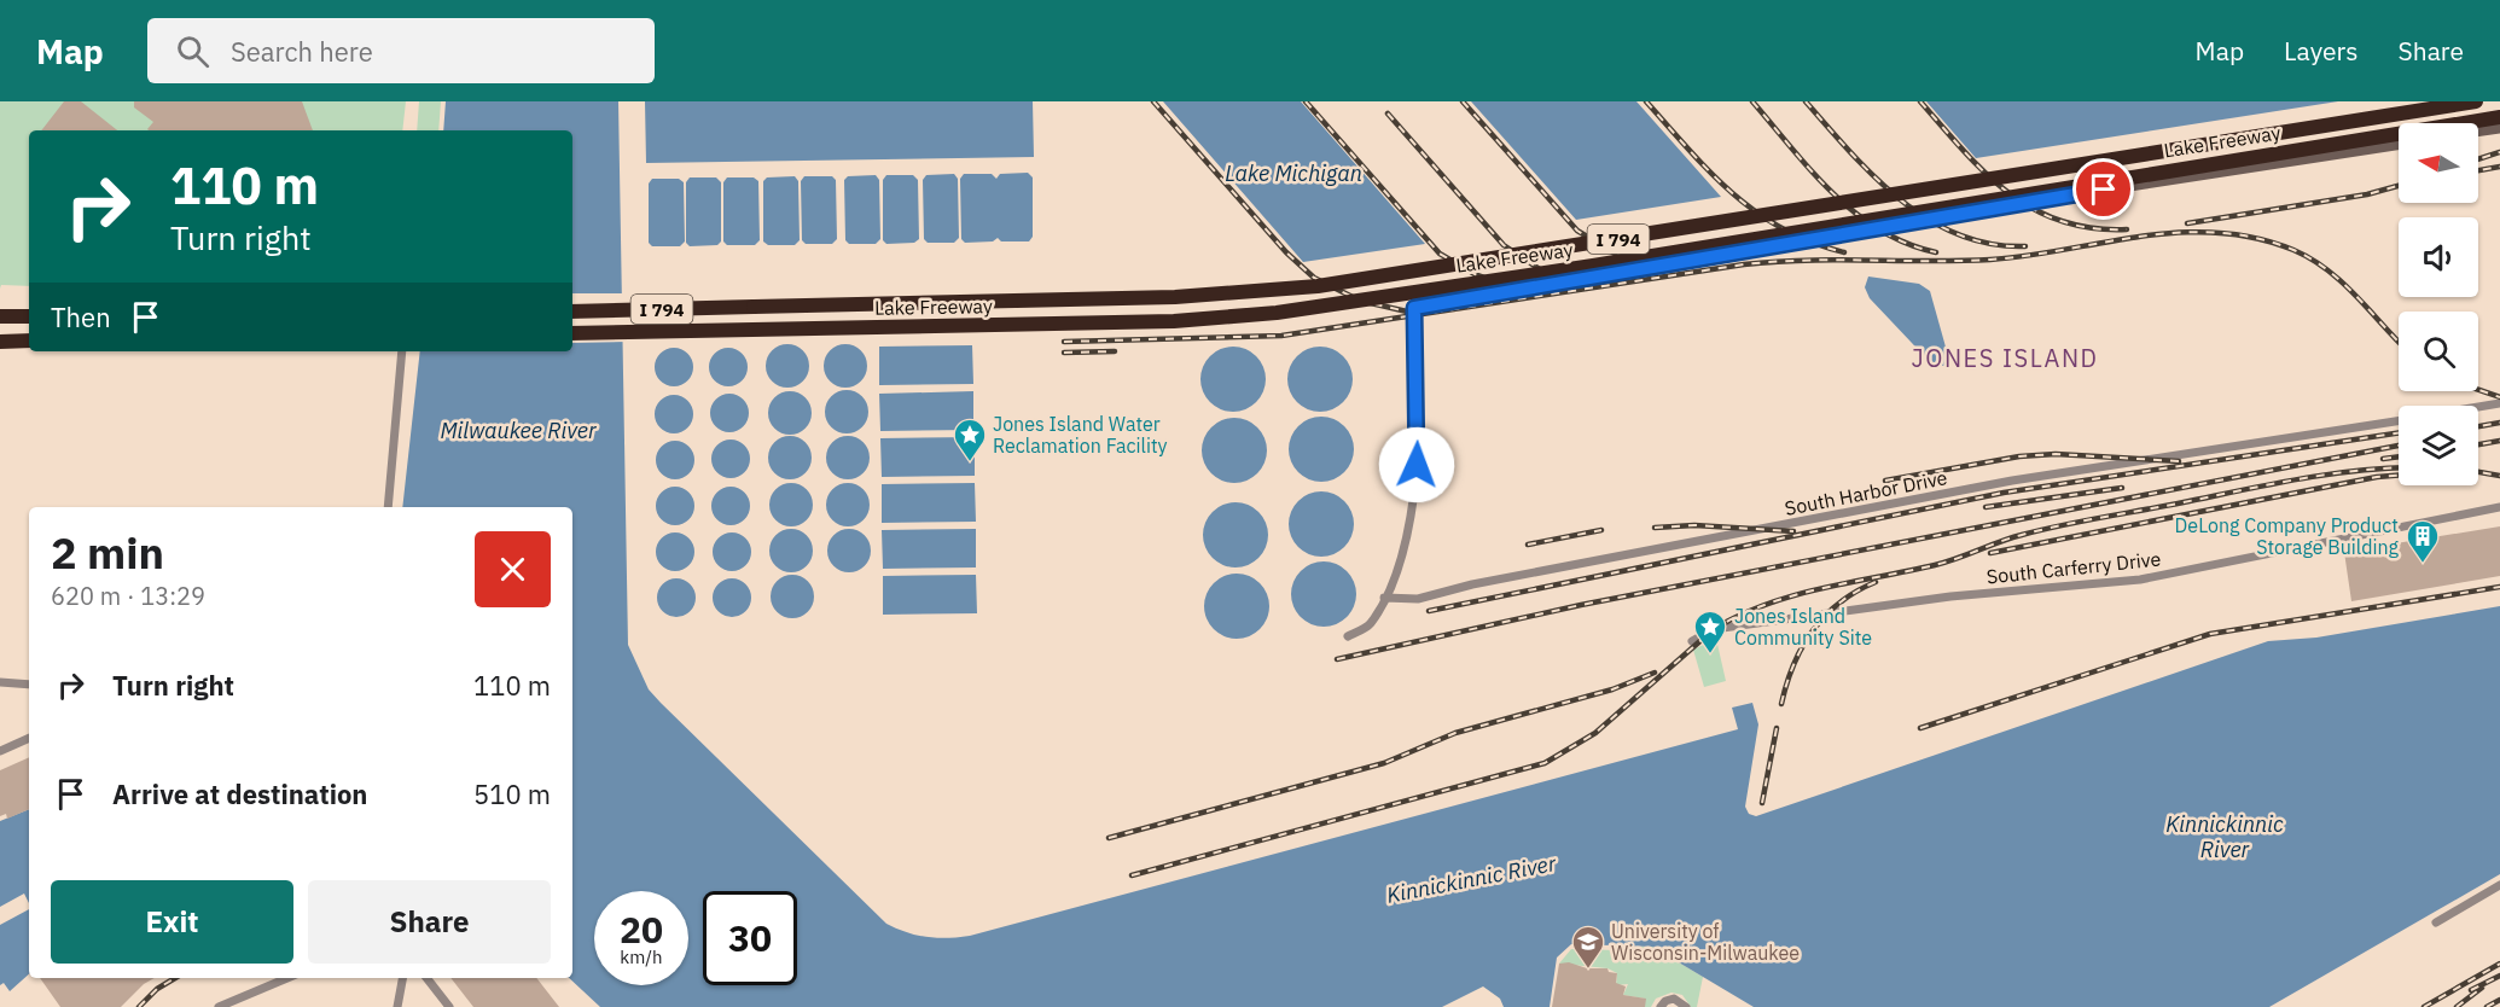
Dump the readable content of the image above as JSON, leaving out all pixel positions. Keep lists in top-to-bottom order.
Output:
{
  "streets": {
    "highway": ["Lake Freeway", "I 794"],
    "street": ["South Harbor Drive", "South Carferry Drive"]
  },
  "districts": ["JONES ISLAND"],
  "water": ["Lake Michigan", "Milwaukee River", "Kinnickinnic River"],
  "places": {
    "place": ["Jones Island Water Reclamation Facility", "Jones Island Community Site"],
    "building": ["DeLong Company Product Storage Building"],
    "school or university": ["University of Wisconsin-Milwaukee"]
  },
  "north": "left",
  "page": {
    "header": "Map",
    "search": "Search here",
    "nav": ["Map", "Layers", "Share"],
    "turn": ["110 m", "Turn right"],
    "then": "Then",
    "heading": ["2 min", "620 m · 13:29"],
    "list": [
      {
        "name": "Turn right",
        "value": "110 m"
      },
      {
        "name": "Arrive at destination",
        "value": "510 m"
      }
    ],
    "buttons": ["Exit", "Share"],
    "speed": "20 km/h",
    "limit": "30"
  }
}
